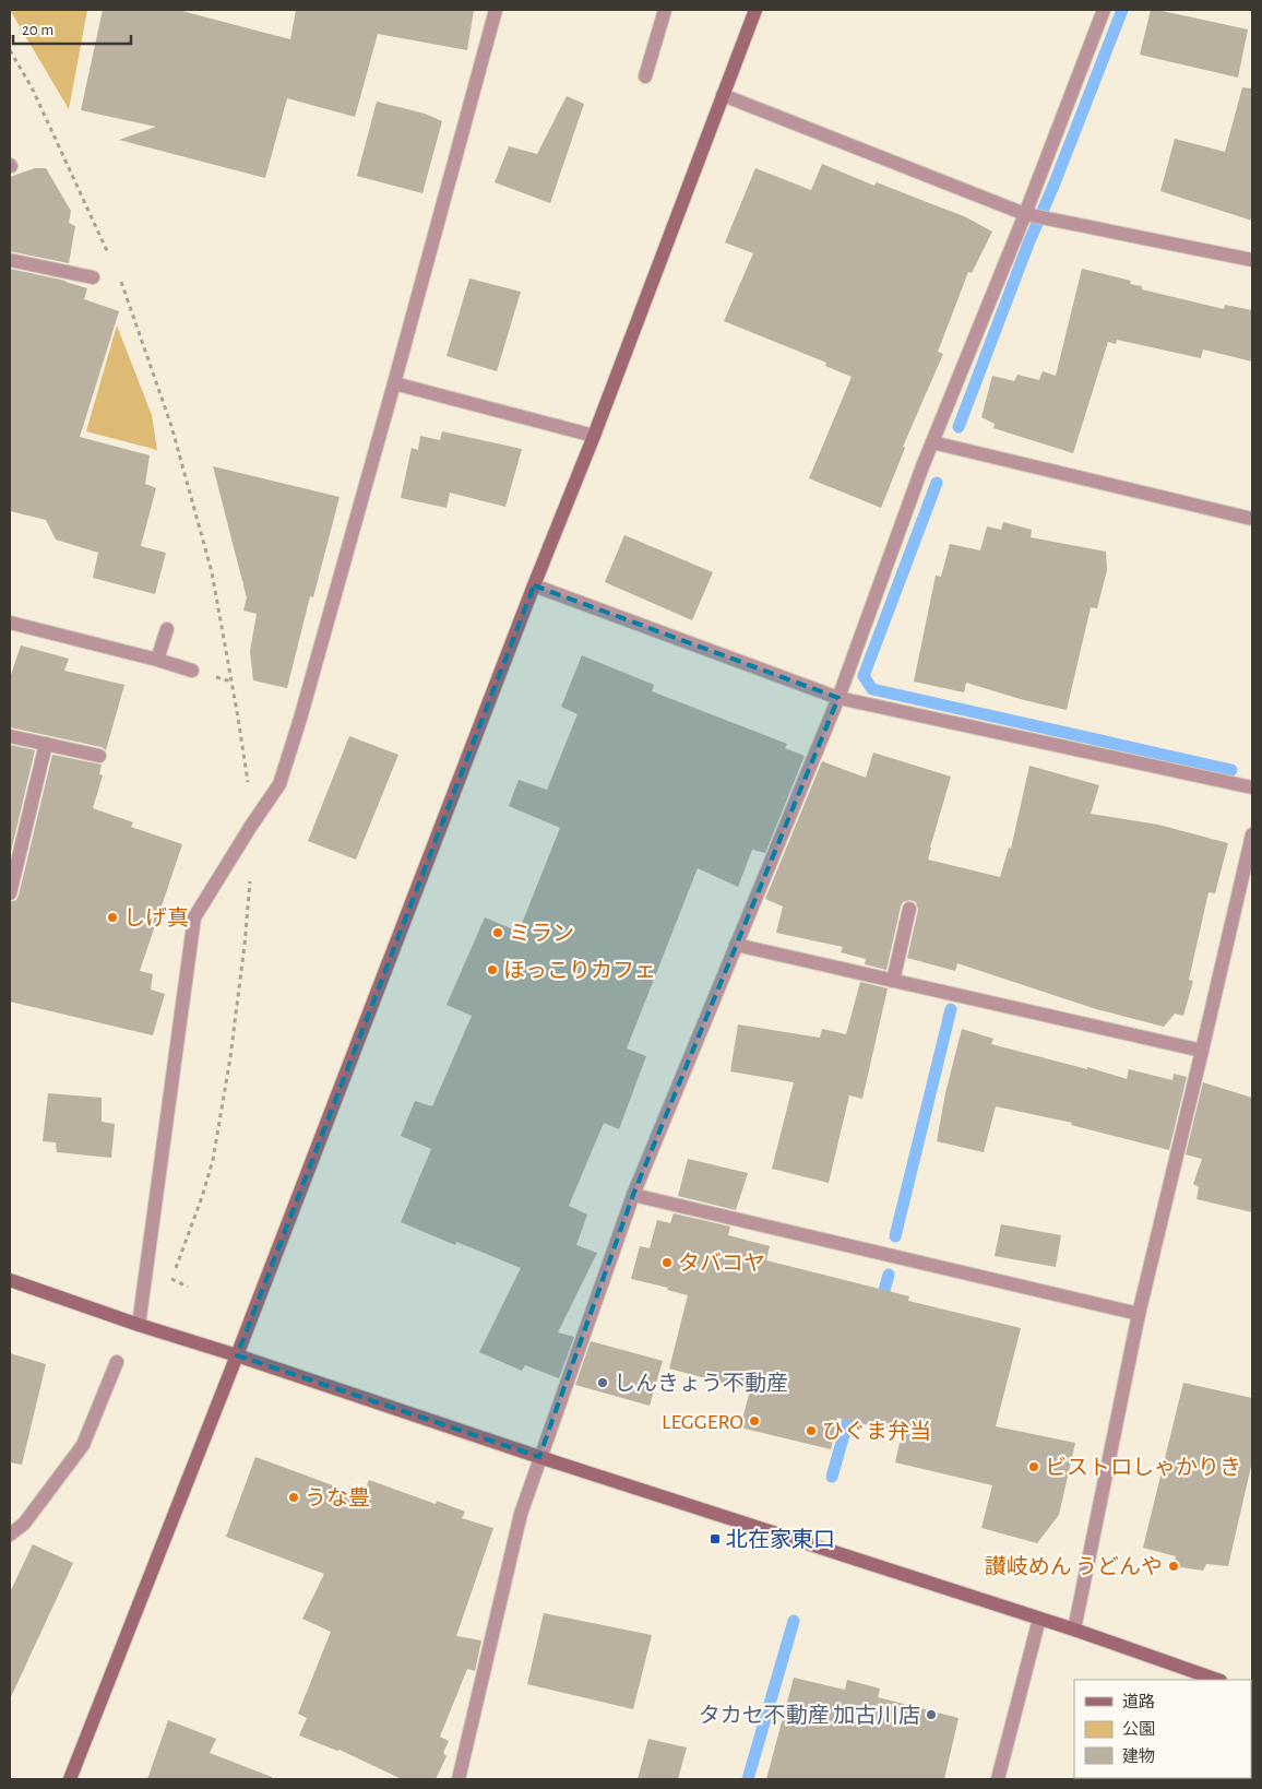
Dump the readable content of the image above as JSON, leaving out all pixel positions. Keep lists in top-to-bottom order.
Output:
{
  "places": {
    "other": [
      "しげ真",
      "ミラン",
      "ほっこりカフェ",
      "タバコヤ",
      "しんきょう不動産",
      "LEGGERO",
      "ひぐま弁当",
      "ビストロしゃかりき",
      "うな豊",
      "讃岐めん うどんや",
      "タカセ不動産 加古川店"
    ],
    "transit": ["北在家東口"]
  },
  "legend": ["道路", "公園", "建物"],
  "scale_bar": "20 m"
}
